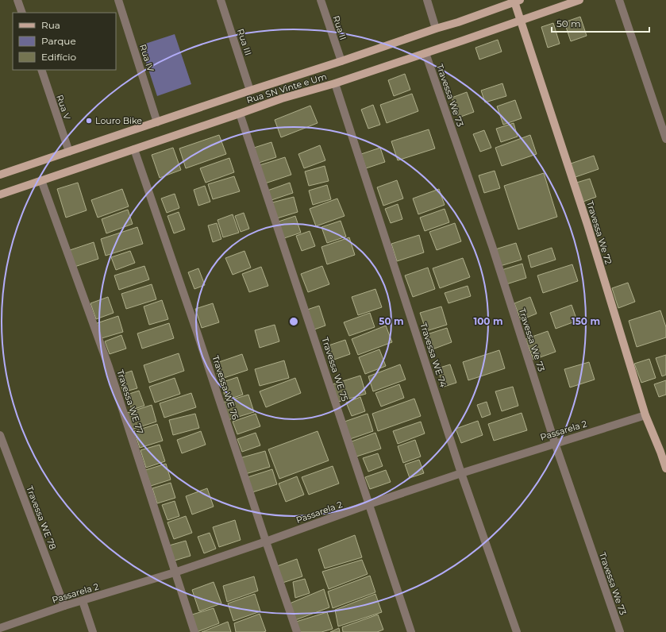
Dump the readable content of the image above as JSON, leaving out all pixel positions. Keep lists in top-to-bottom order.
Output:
{
  "streets": {
    "main road": ["Rua SN Vinte e Um", "Travessa We 72"],
    "street": [
      "Rua II",
      "Rua III",
      "Rua IV",
      "Travessa We 73",
      "Rua V",
      "Travessa WE 74",
      "Travessa WE 75",
      "Travessa WE 76",
      "Travessa WE 77",
      "Passarela 2",
      "Travessa WE 78"
    ]
  },
  "crossings": [
    ["Rua II", "Rua SN Vinte e Um"],
    ["Rua III", "Rua SN Vinte e Um"],
    ["Rua IV", "Rua SN Vinte e Um"],
    ["Rua SN Vinte e Um", "Travessa We 73"],
    ["Rua SN Vinte e Um", "Rua V"],
    ["Rua SN Vinte e Um", "Travessa We 72"],
    ["Rua SN Vinte e Um", "Travessa WE 74"],
    ["Rua SN Vinte e Um", "Travessa WE 75"],
    ["Rua SN Vinte e Um", "Travessa WE 76"],
    ["Rua SN Vinte e Um", "Travessa WE 77"],
    ["Travessa We 73", "Passarela 2"],
    ["Travessa We 72", "Passarela 2"],
    ["Travessa WE 74", "Passarela 2"],
    ["Travessa WE 75", "Passarela 2"],
    ["Travessa WE 76", "Passarela 2"],
    ["Travessa WE 77", "Passarela 2"],
    ["Passarela 2", "Travessa WE 78"]
  ],
  "places": ["Louro Bike"],
  "legend": ["Rua", "Parque", "Edifício"],
  "scale_bar": "50 m",
  "rings": ["50 m", "100 m", "150 m"]
}
